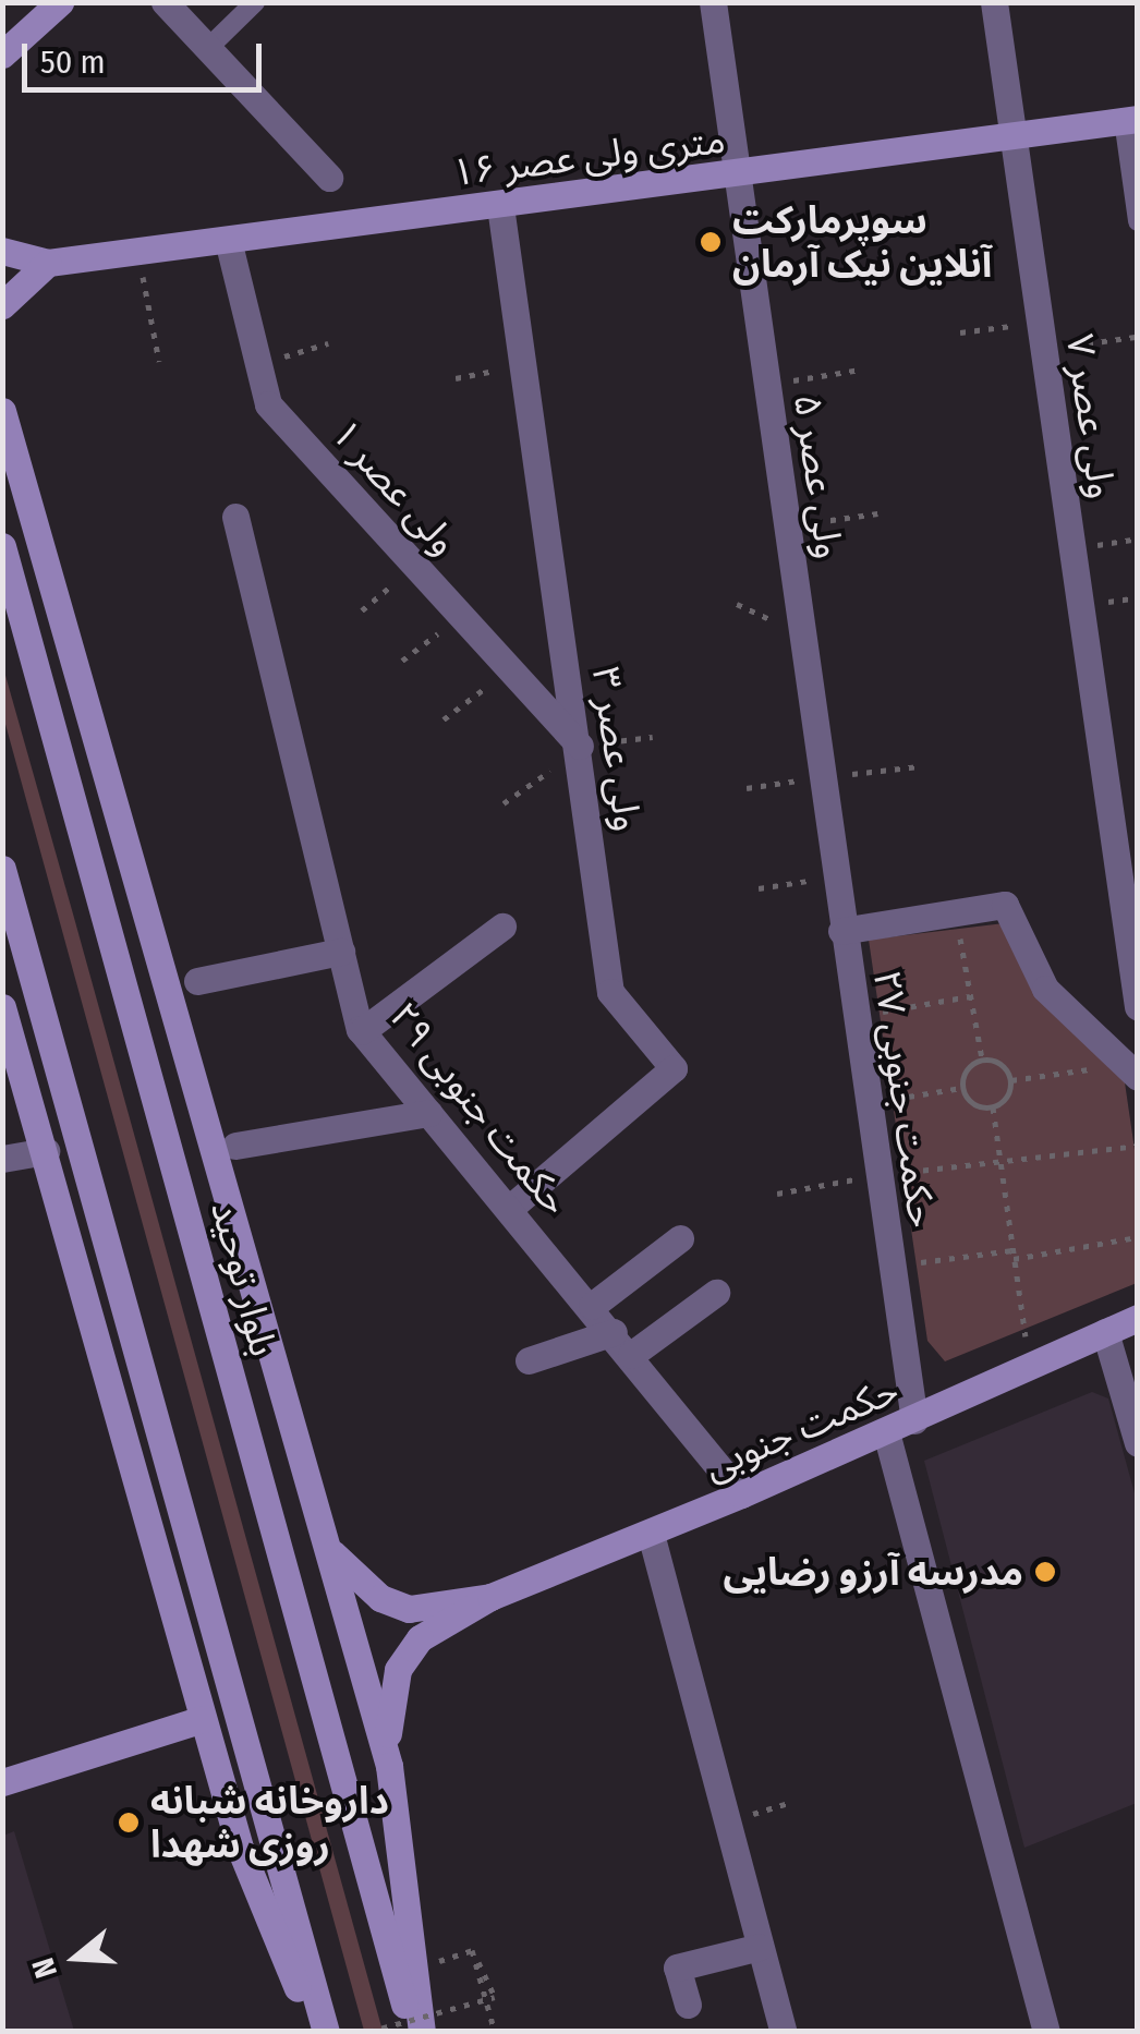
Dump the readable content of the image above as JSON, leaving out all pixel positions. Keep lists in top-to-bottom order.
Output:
{
  "streets": {
    "main road": ["۱۶ متری ولی عصر", "بلوار توحید", "حکمت جنوبی"],
    "street": [
      "ولی عصر ۷",
      "ولی عصر ۵",
      "ولی عصر ۱",
      "ولی عصر ۳",
      "حکمت جنوبی ۲۷",
      "حکمت جنوبی ۲۹"
    ]
  },
  "crossings": [
    ["۱۶ متری ولی عصر", "ولی عصر ۷"],
    ["۱۶ متری ولی عصر", "ولی عصر ۵"],
    ["۱۶ متری ولی عصر", "ولی عصر ۱"],
    ["۱۶ متری ولی عصر", "ولی عصر ۳"],
    ["ولی عصر ۵", "حکمت جنوبی ۲۷"],
    ["ولی عصر ۱", "ولی عصر ۳"],
    ["ولی عصر ۳", "حکمت جنوبی ۲۹"],
    ["حکمت جنوبی ۲۷", "حکمت جنوبی"],
    ["حکمت جنوبی ۲۹", "حکمت جنوبی"]
  ],
  "places": ["سوپرمارکت آنلاین نیک آرمان", "مدرسه آرزو رضایی", "داروخانه شبانه روزی شهدا"],
  "scale_bar": "50 m",
  "north": "left"
}
